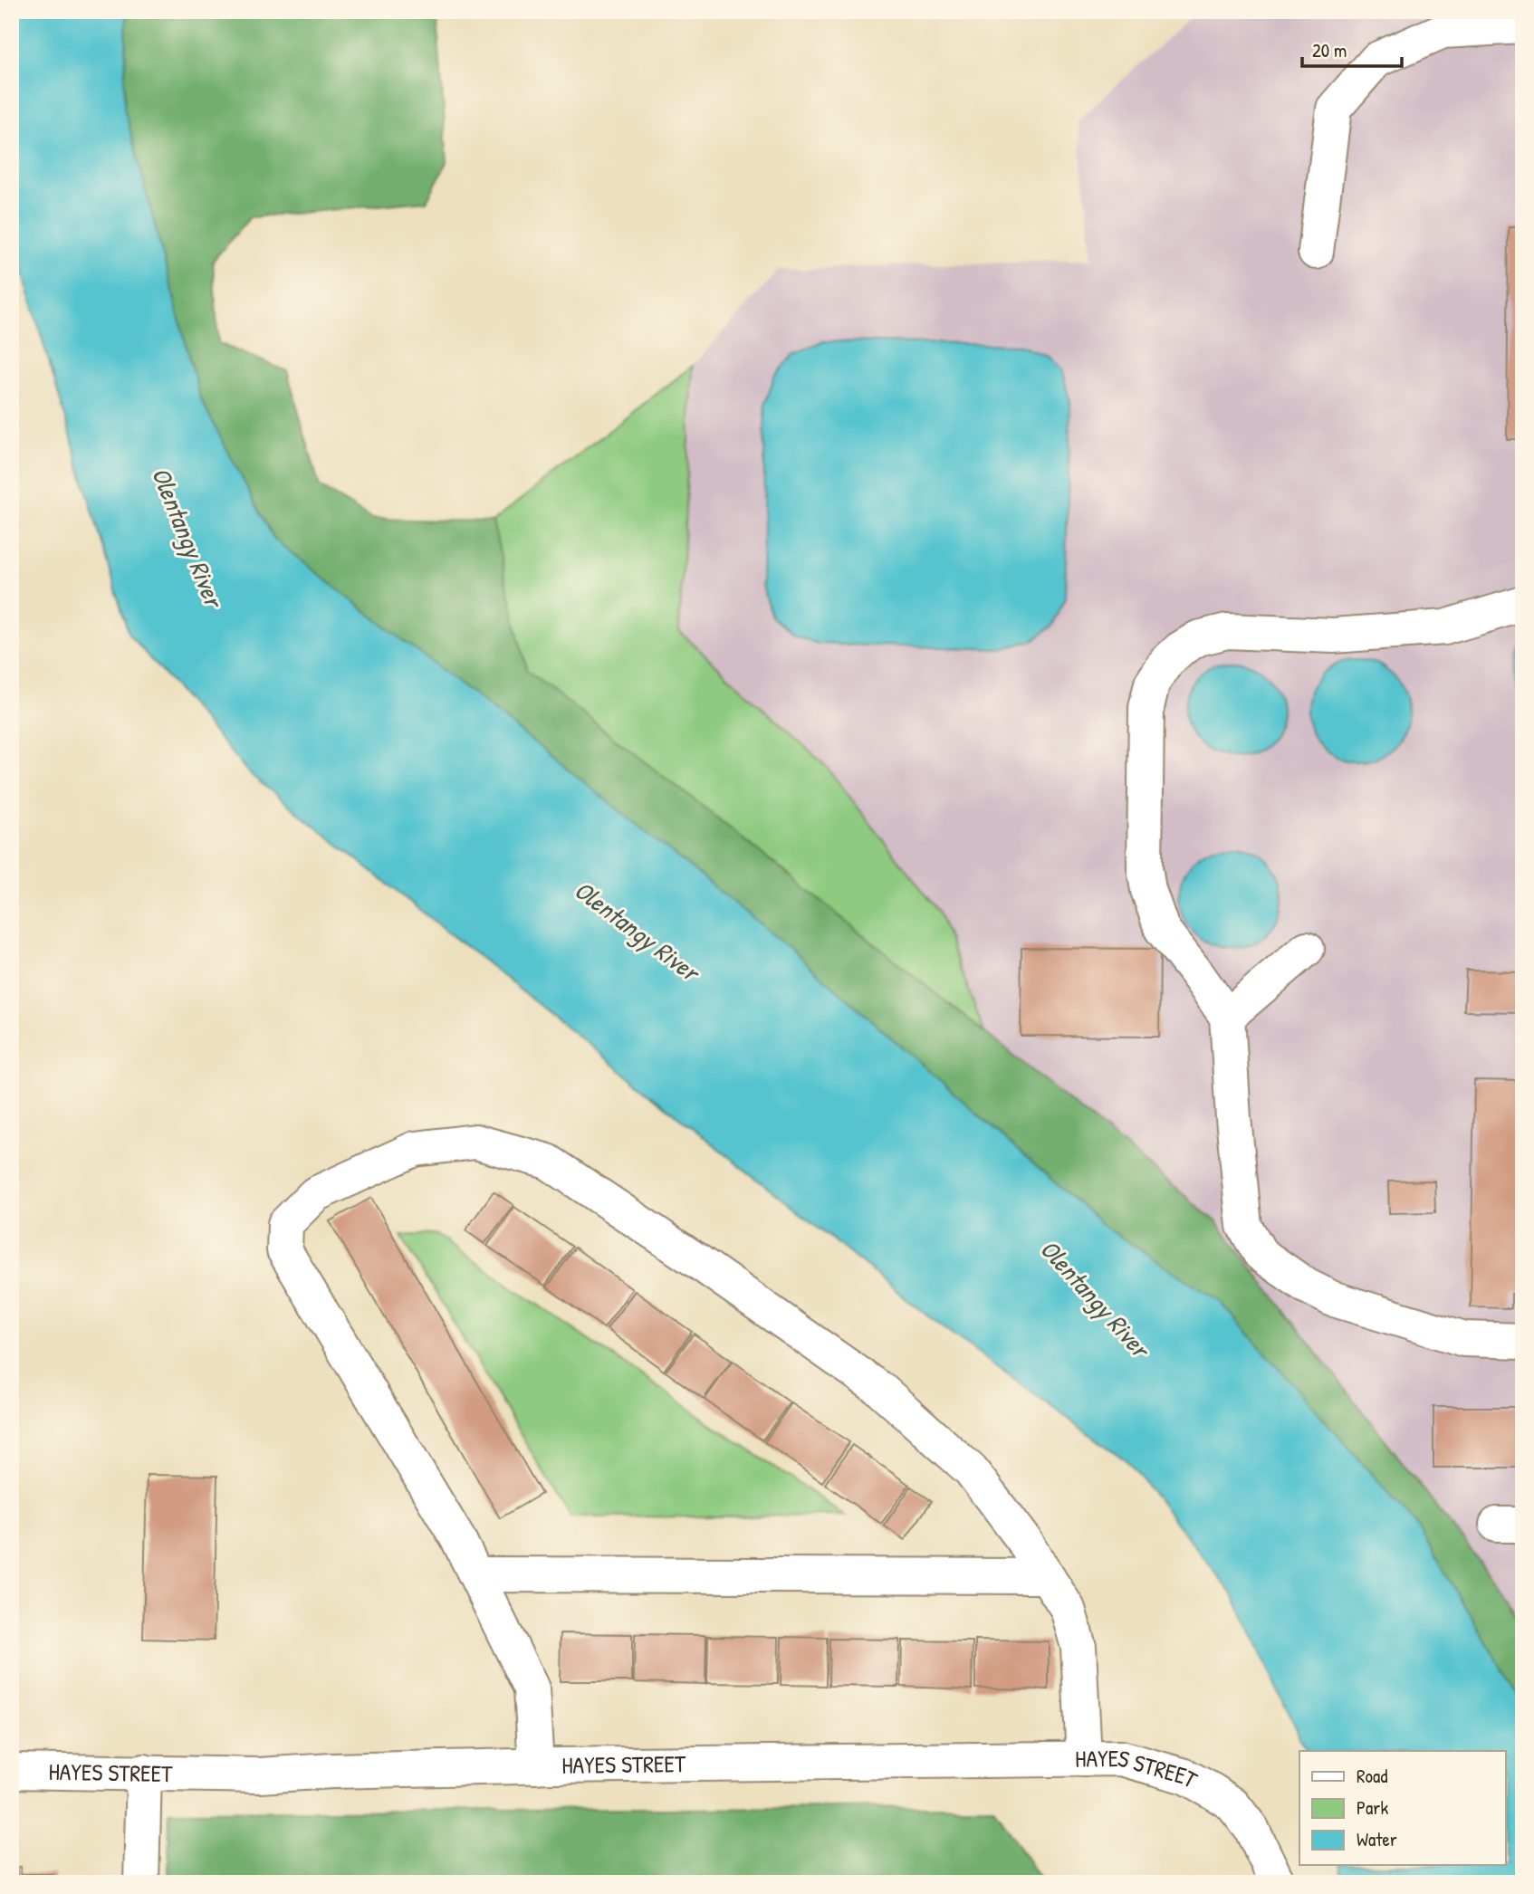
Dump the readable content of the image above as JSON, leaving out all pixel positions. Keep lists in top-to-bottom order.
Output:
{
  "streets": {
    "street": ["HAYES STREET"]
  },
  "water": ["Olentangy River"],
  "legend": ["Road", "Park", "Water"],
  "scale_bar": "20 m"
}
